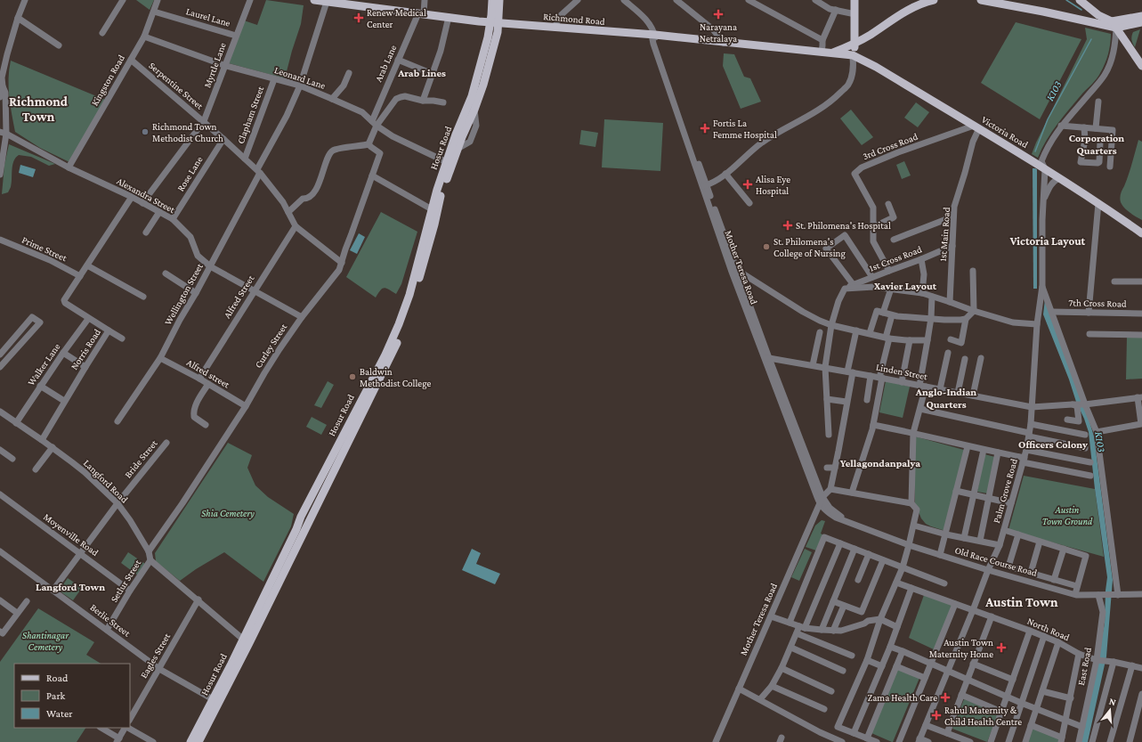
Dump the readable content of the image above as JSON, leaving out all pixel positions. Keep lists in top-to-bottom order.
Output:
{
  "streets": {
    "main road": ["Richmond Road", "Victoria Road", "Hosur Road"],
    "street": [
      "Laurel Lane",
      "Arab Lane",
      "Myrtle Lane",
      "Leonard Lane",
      "Kingston Road",
      "Serpentine Street",
      "Clapham Street",
      "3rd Cross Road",
      "Rose Lane",
      "Alexandra Street",
      "1st Main Road",
      "Prime Street",
      "1st Cross Road",
      "Mother Teresa Road",
      "Wellington Street",
      "Alfred Street",
      "7th Cross Road",
      "Curley Street",
      "Norris Road",
      "Walker Lane",
      "Linden Street",
      "Alfred street",
      "Bride Street",
      "Langford Road",
      "Palm Grove Road",
      "Moyenville Road",
      "Old Race Course Road",
      "Setlur Street",
      "Berlie Street",
      "North Road",
      "Eagles Street",
      "East Road"
    ]
  },
  "crossings": [
    ["Laurel Lane", "Myrtle Lane"],
    ["Laurel Lane", "Kingston Road"],
    ["Richmond Road", "Arab Lane"],
    ["Richmond Road", "Victoria Road"],
    ["Richmond Road", "Hosur Road"],
    ["Richmond Road", "Mother Teresa Road"],
    ["Richmond Road", "Wellington Street"],
    ["Arab Lane", "Leonard Lane"],
    ["Myrtle Lane", "Leonard Lane"],
    ["Myrtle Lane", "Serpentine Street"],
    ["Myrtle Lane", "Alexandra Street"],
    ["Leonard Lane", "Kingston Road"],
    ["Leonard Lane", "Clapham Street"],
    ["Leonard Lane", "Hosur Road"],
    ["Leonard Lane", "Wellington Street"],
    ["Kingston Road", "Serpentine Street"],
    ["Kingston Road", "Alexandra Street"],
    ["Serpentine Street", "Clapham Street"],
    ["Serpentine Street", "Rose Lane"],
    ["Serpentine Street", "Wellington Street"],
    ["Serpentine Street", "Alfred Street"],
    ["Serpentine Street", "Curley Street"],
    ["Victoria Road", "3rd Cross Road"],
    ["Victoria Road", "1st Main Road"],
    ["Victoria Road", "Palm Grove Road"],
    ["3rd Cross Road", "1st Main Road"],
    ["3rd Cross Road", "1st Cross Road"],
    ["Hosur Road", "Berlie Street"],
    ["Rose Lane", "Alexandra Street"],
    ["Alexandra Street", "Wellington Street"],
    ["Alexandra Street", "Alfred Street"],
    ["Alexandra Street", "Curley Street"],
    ["Alexandra Street", "Norris Road"],
    ["1st Main Road", "1st Cross Road"],
    ["Prime Street", "Norris Road"],
    ["Mother Teresa Road", "Linden Street"],
    ["Mother Teresa Road", "Old Race Course Road"],
    ["Wellington Street", "Alfred street"],
    ["Alfred Street", "Alfred street"],
    ["Curley Street", "Alfred street"],
    ["Curley Street", "Langford Road"],
    ["Norris Road", "Walker Lane"],
    ["Norris Road", "Langford Road"],
    ["Walker Lane", "Langford Road"],
    ["Linden Street", "Palm Grove Road"],
    ["Bride Street", "Langford Road"],
    ["Bride Street", "Moyenville Road"],
    ["Bride Street", "Berlie Street"],
    ["Langford Road", "Setlur Street"],
    ["Palm Grove Road", "Old Race Course Road"],
    ["Palm Grove Road", "North Road"],
    ["Moyenville Road", "Setlur Street"],
    ["Old Race Course Road", "East Road"],
    ["Setlur Street", "Berlie Street"],
    ["Berlie Street", "Eagles Street"],
    ["North Road", "East Road"]
  ],
  "districts": [
    "Arab Lines",
    "Richmond Town",
    "Corporation Quarters",
    "Victoria Layout",
    "Xavier Layout",
    "Anglo-Indian Quarters",
    "Officers Colony",
    "Yellagondanpalya",
    "Langford Town",
    "Austin Town"
  ],
  "water": ["K103"],
  "parks": ["Austin Town Ground", "Shia Cemetery", "Shantinagar Cemetery"],
  "places": {
    "health": [
      "Narayana Netralaya",
      "Renew Medical Center",
      "Fortis La Femme Hospital",
      "Alisa Eye Hospital",
      "St. Philomena's Hospital",
      "Austin Town Maternity Home",
      "Zama Health Care",
      "Rahul Maternity & Child Health Centre"
    ],
    "other": ["Richmond Town Methodist Church", "St. Philomena's College of Nursing", "Baldwin Methodist College"]
  },
  "legend": ["Road", "Park", "Water"],
  "north": "top"
}
